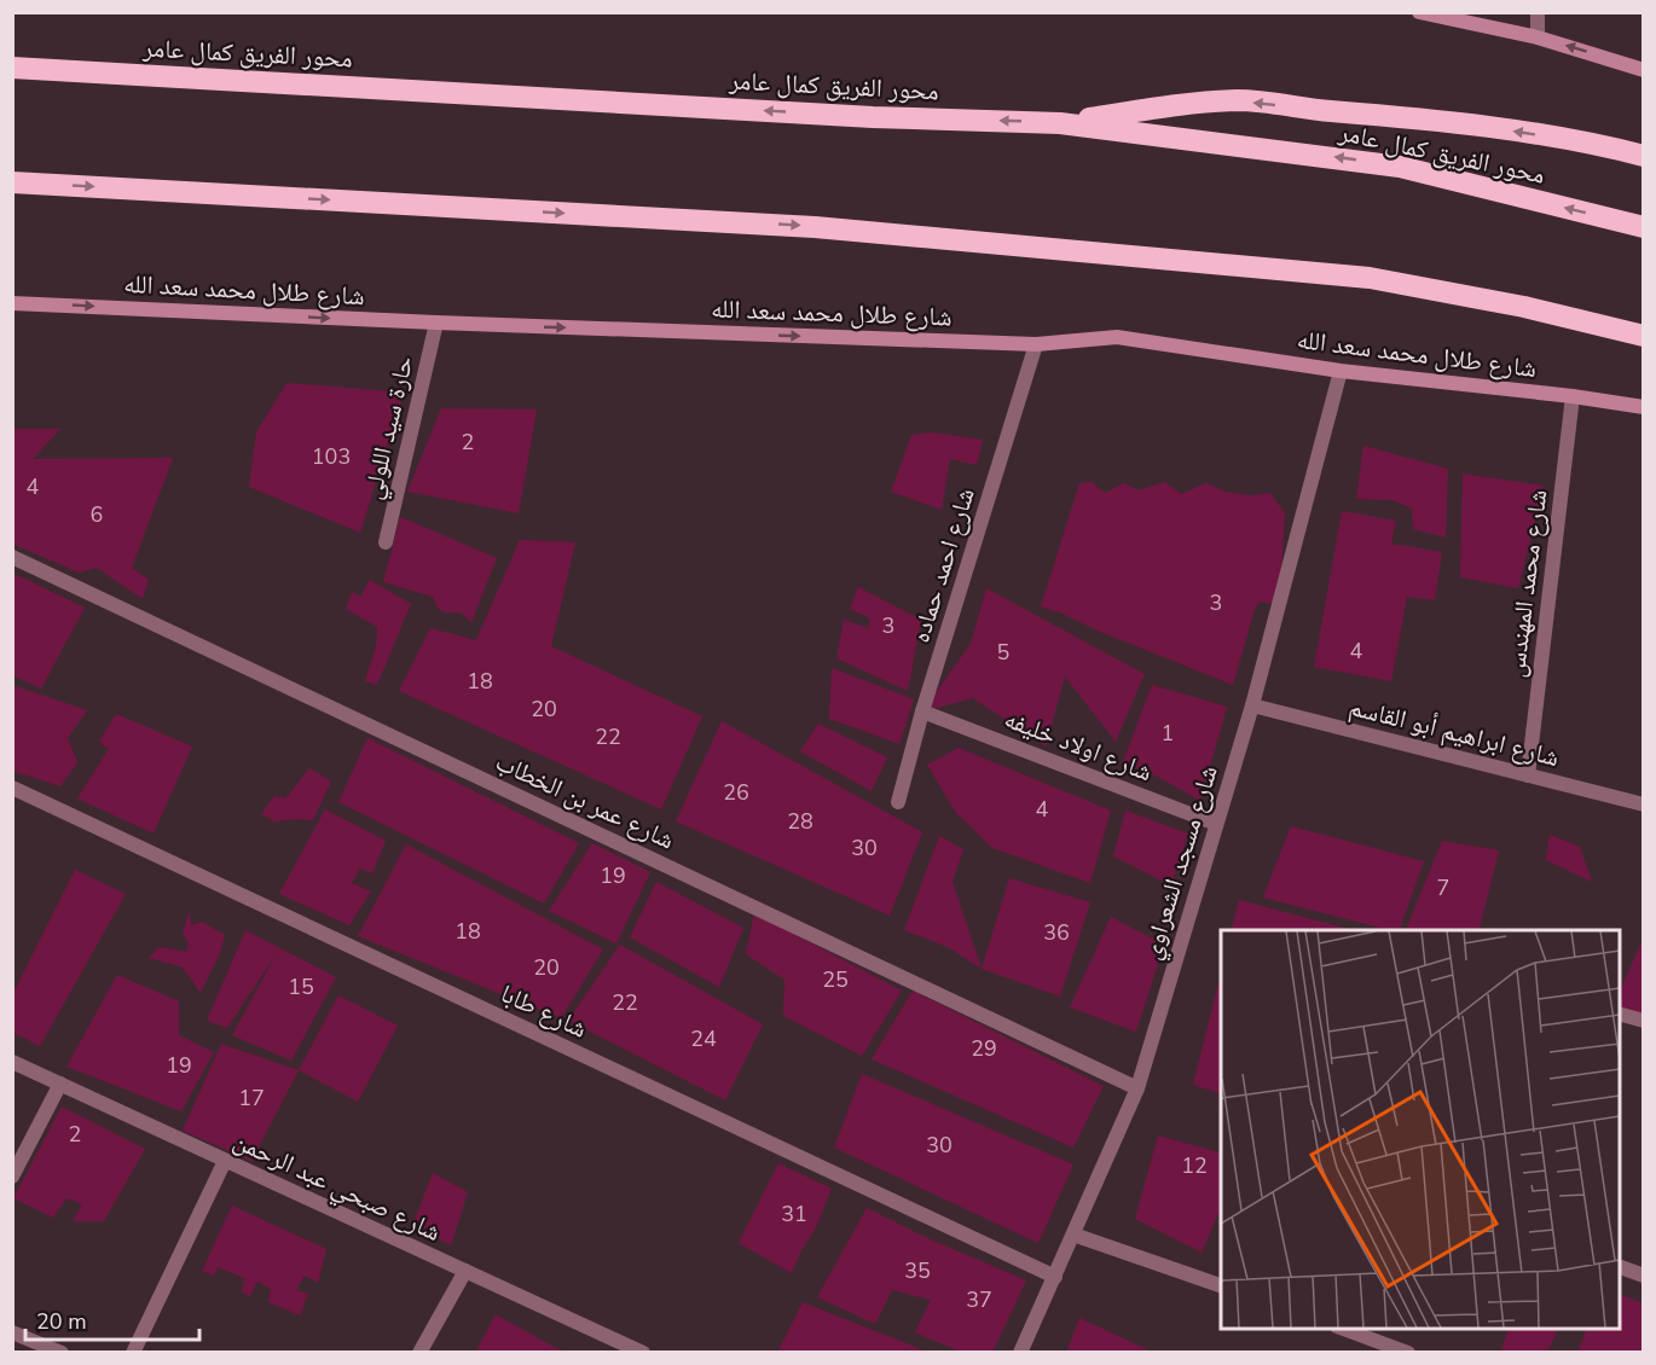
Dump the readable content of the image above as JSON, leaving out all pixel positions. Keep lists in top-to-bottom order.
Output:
{
  "streets": {
    "highway": ["محور الفريق كمال عامر"],
    "main road": ["شارع طلال محمد سعد الله"],
    "street": [
      "حارة سيد اللولي",
      "شارع احمد حماده",
      "شارع محمد المهندس",
      "شارع ابراهيم أبو القاسم",
      "شارع اولاد خليفه",
      "شارع عمر بن الخطاب",
      "شارع مسجد الشعراوي",
      "شارع طابا",
      "شارع صبحي عبد الرحمن"
    ]
  },
  "crossings": [
    ["شارع طلال محمد سعد الله", "حارة سيد اللولي"],
    ["شارع طلال محمد سعد الله", "شارع احمد حماده"],
    ["شارع طلال محمد سعد الله", "شارع محمد المهندس"],
    ["شارع طلال محمد سعد الله", "شارع مسجد الشعراوي"],
    ["شارع احمد حماده", "شارع اولاد خليفه"],
    ["شارع محمد المهندس", "شارع ابراهيم أبو القاسم"],
    ["شارع ابراهيم أبو القاسم", "شارع مسجد الشعراوي"],
    ["شارع اولاد خليفه", "شارع مسجد الشعراوي"],
    ["شارع عمر بن الخطاب", "شارع مسجد الشعراوي"],
    ["شارع مسجد الشعراوي", "شارع طابا"]
  ],
  "one_way": ["شارع طلال محمد سعد الله"],
  "house_numbers": [
    "2",
    "103",
    "4",
    "6",
    "3",
    "3",
    "4",
    "5",
    "18",
    "20",
    "1",
    "22",
    "26",
    "4",
    "28",
    "30",
    "19",
    "7",
    "18",
    "36",
    "20",
    "25",
    "15",
    "22",
    "24",
    "29",
    "19",
    "17",
    "2",
    "30",
    "12",
    "31",
    "35",
    "37"
  ],
  "scale_bar": "20 m"
}
